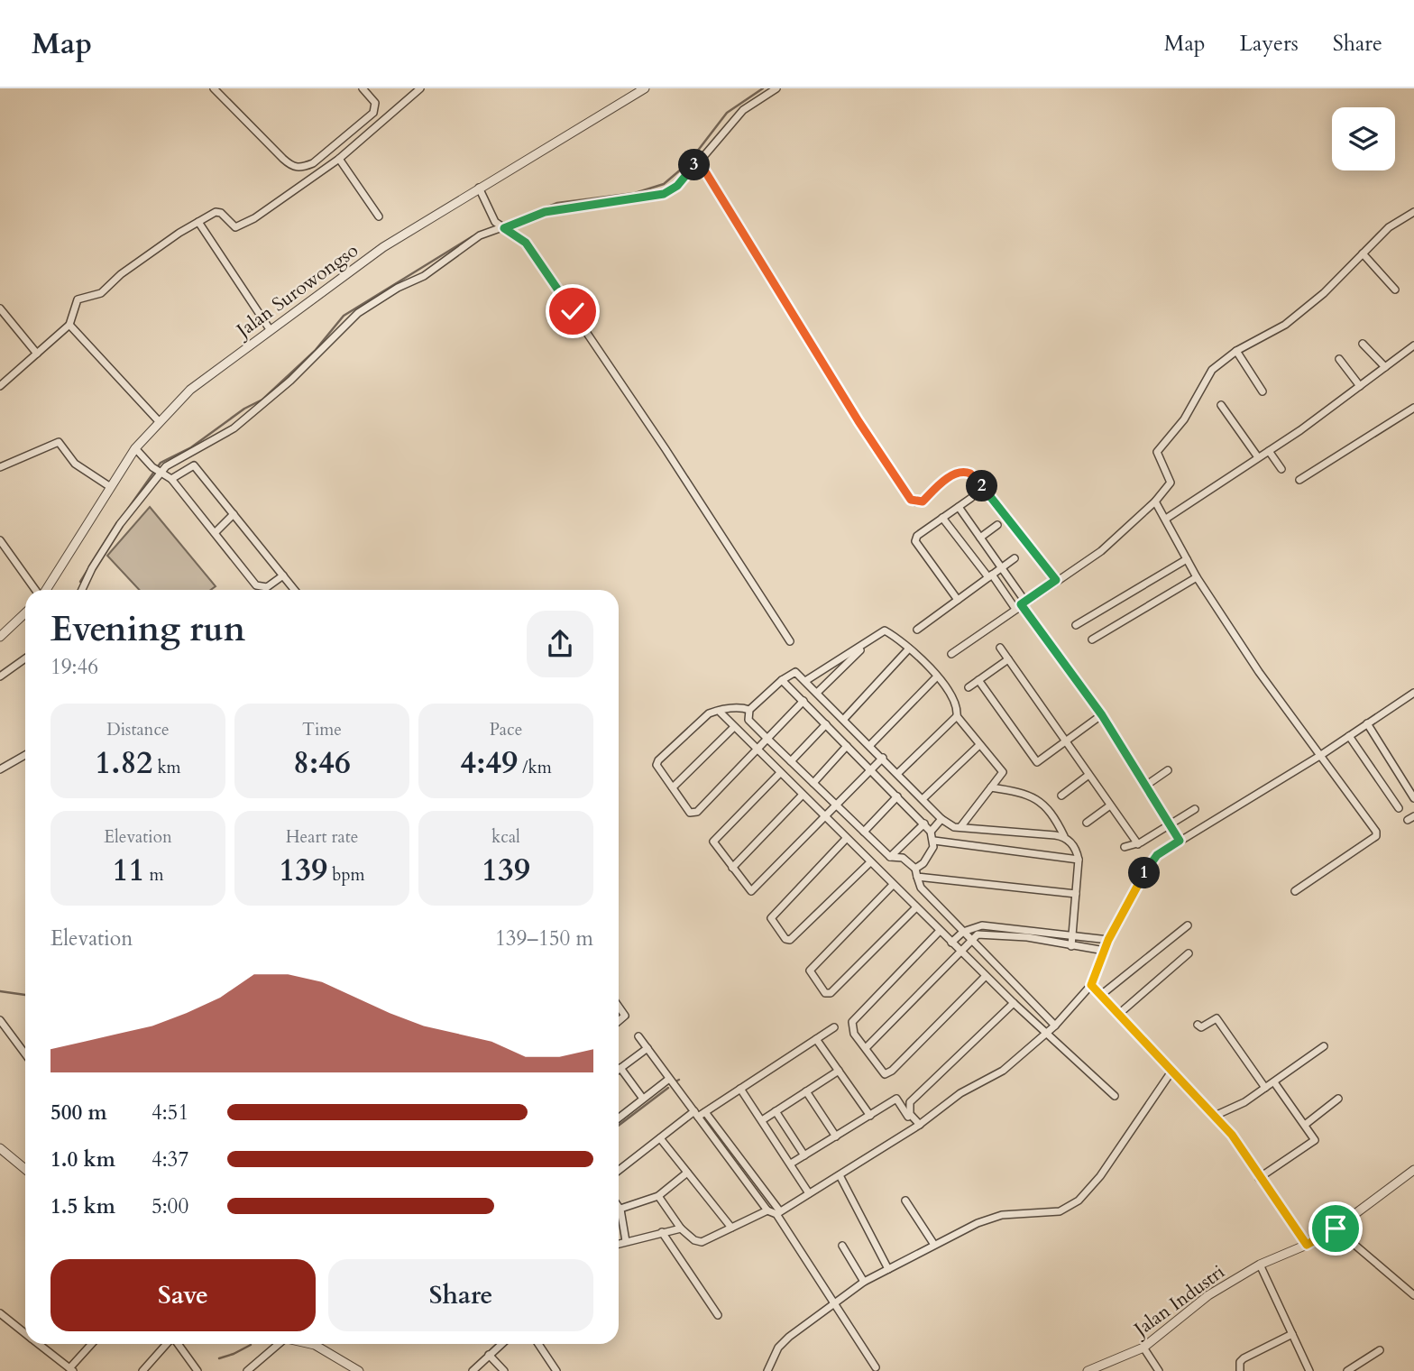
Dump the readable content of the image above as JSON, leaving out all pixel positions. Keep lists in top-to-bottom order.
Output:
{
  "streets": {
    "street": ["Jalan Surowongso", "Jalan Industri"]
  },
  "page": {
    "header": "Map",
    "nav": ["Map", "Layers", "Share"],
    "pins": ["3", "2", "1"],
    "heading": ["Evening run", "19:46"],
    "stats": [
      ["Distance", "1.82 km"],
      ["Time", "8:46"],
      ["Pace", "4:49 /km"],
      ["Elevation", "11 m"],
      ["Heart rate", "139 bpm"],
      ["kcal", "139"]
    ],
    "chart": ["Elevation", "139–150 m"],
    "list": [
      {
        "name": "500 m",
        "note": "4:51"
      },
      {
        "name": "1.0 km",
        "note": "4:37"
      },
      {
        "name": "1.5 km",
        "note": "5:00"
      }
    ],
    "buttons": ["Save", "Share"]
  }
}
